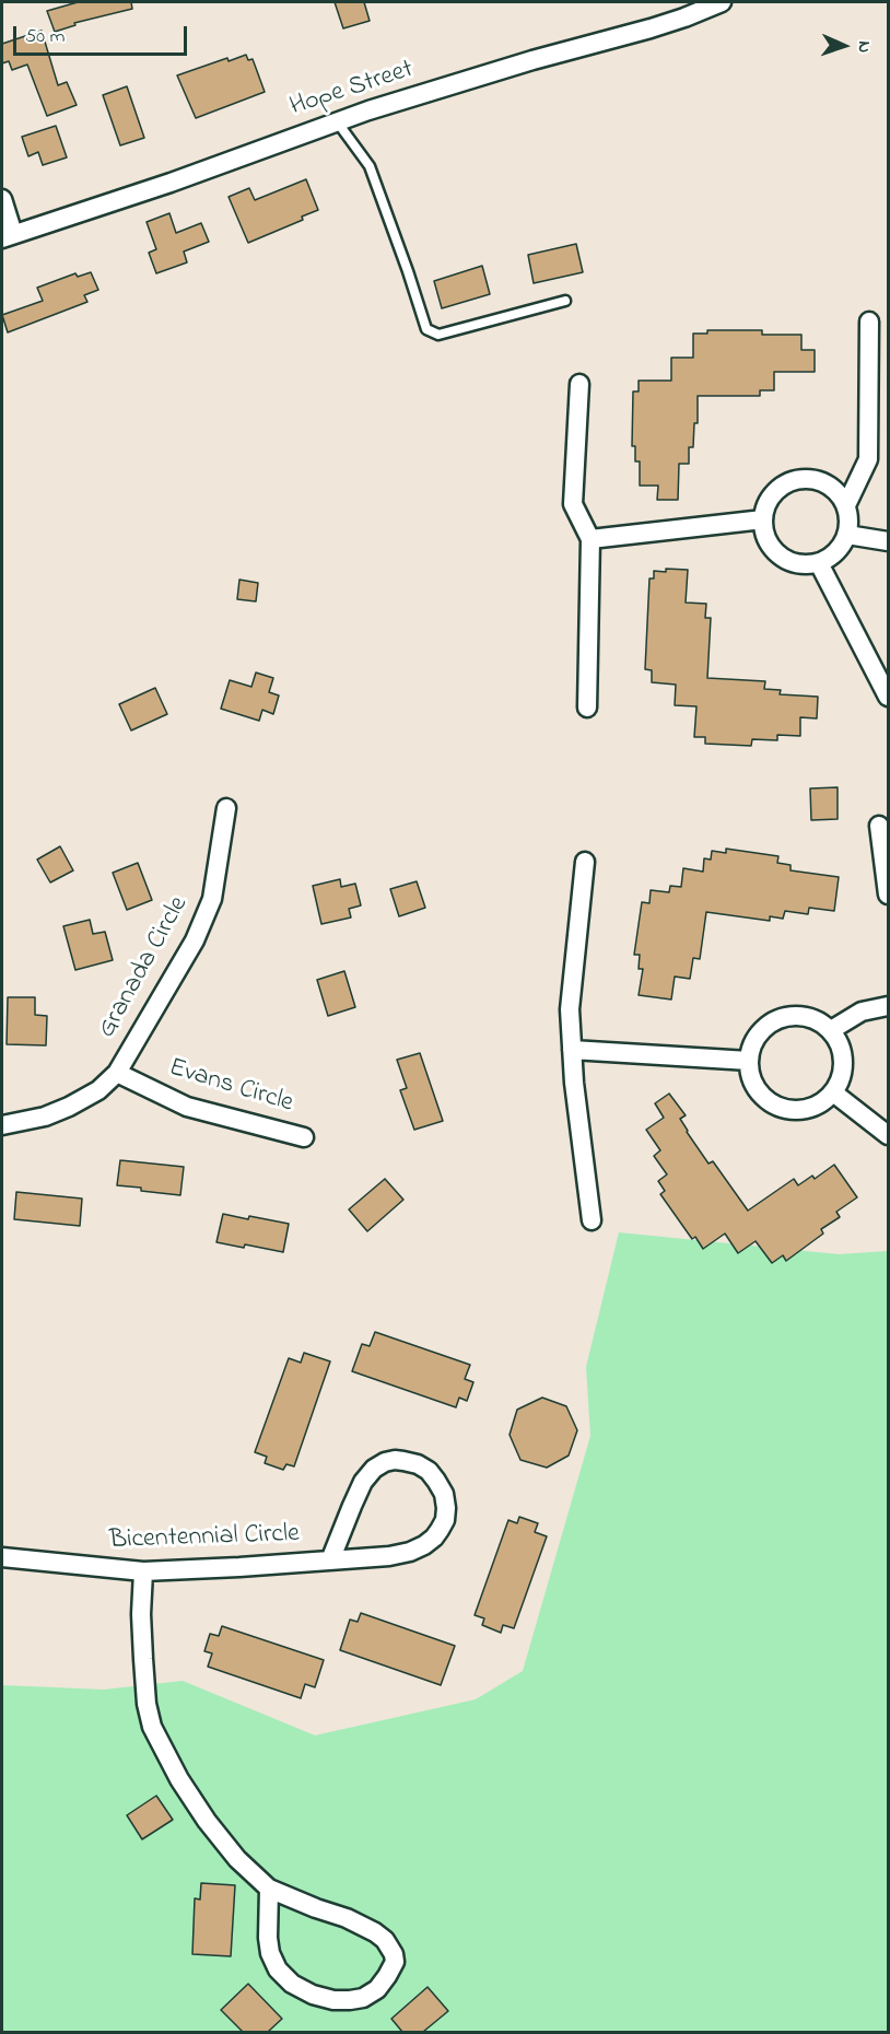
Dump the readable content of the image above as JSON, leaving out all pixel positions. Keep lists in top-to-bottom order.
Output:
{
  "streets": {
    "street": [
      "Hope Street",
      "Granada Circle",
      "Evans Circle",
      "Bicentennial Circle"
    ]
  },
  "crossings": [
    ["Granada Circle", "Evans Circle"]
  ],
  "scale_bar": "50 m",
  "north": "right"
}
